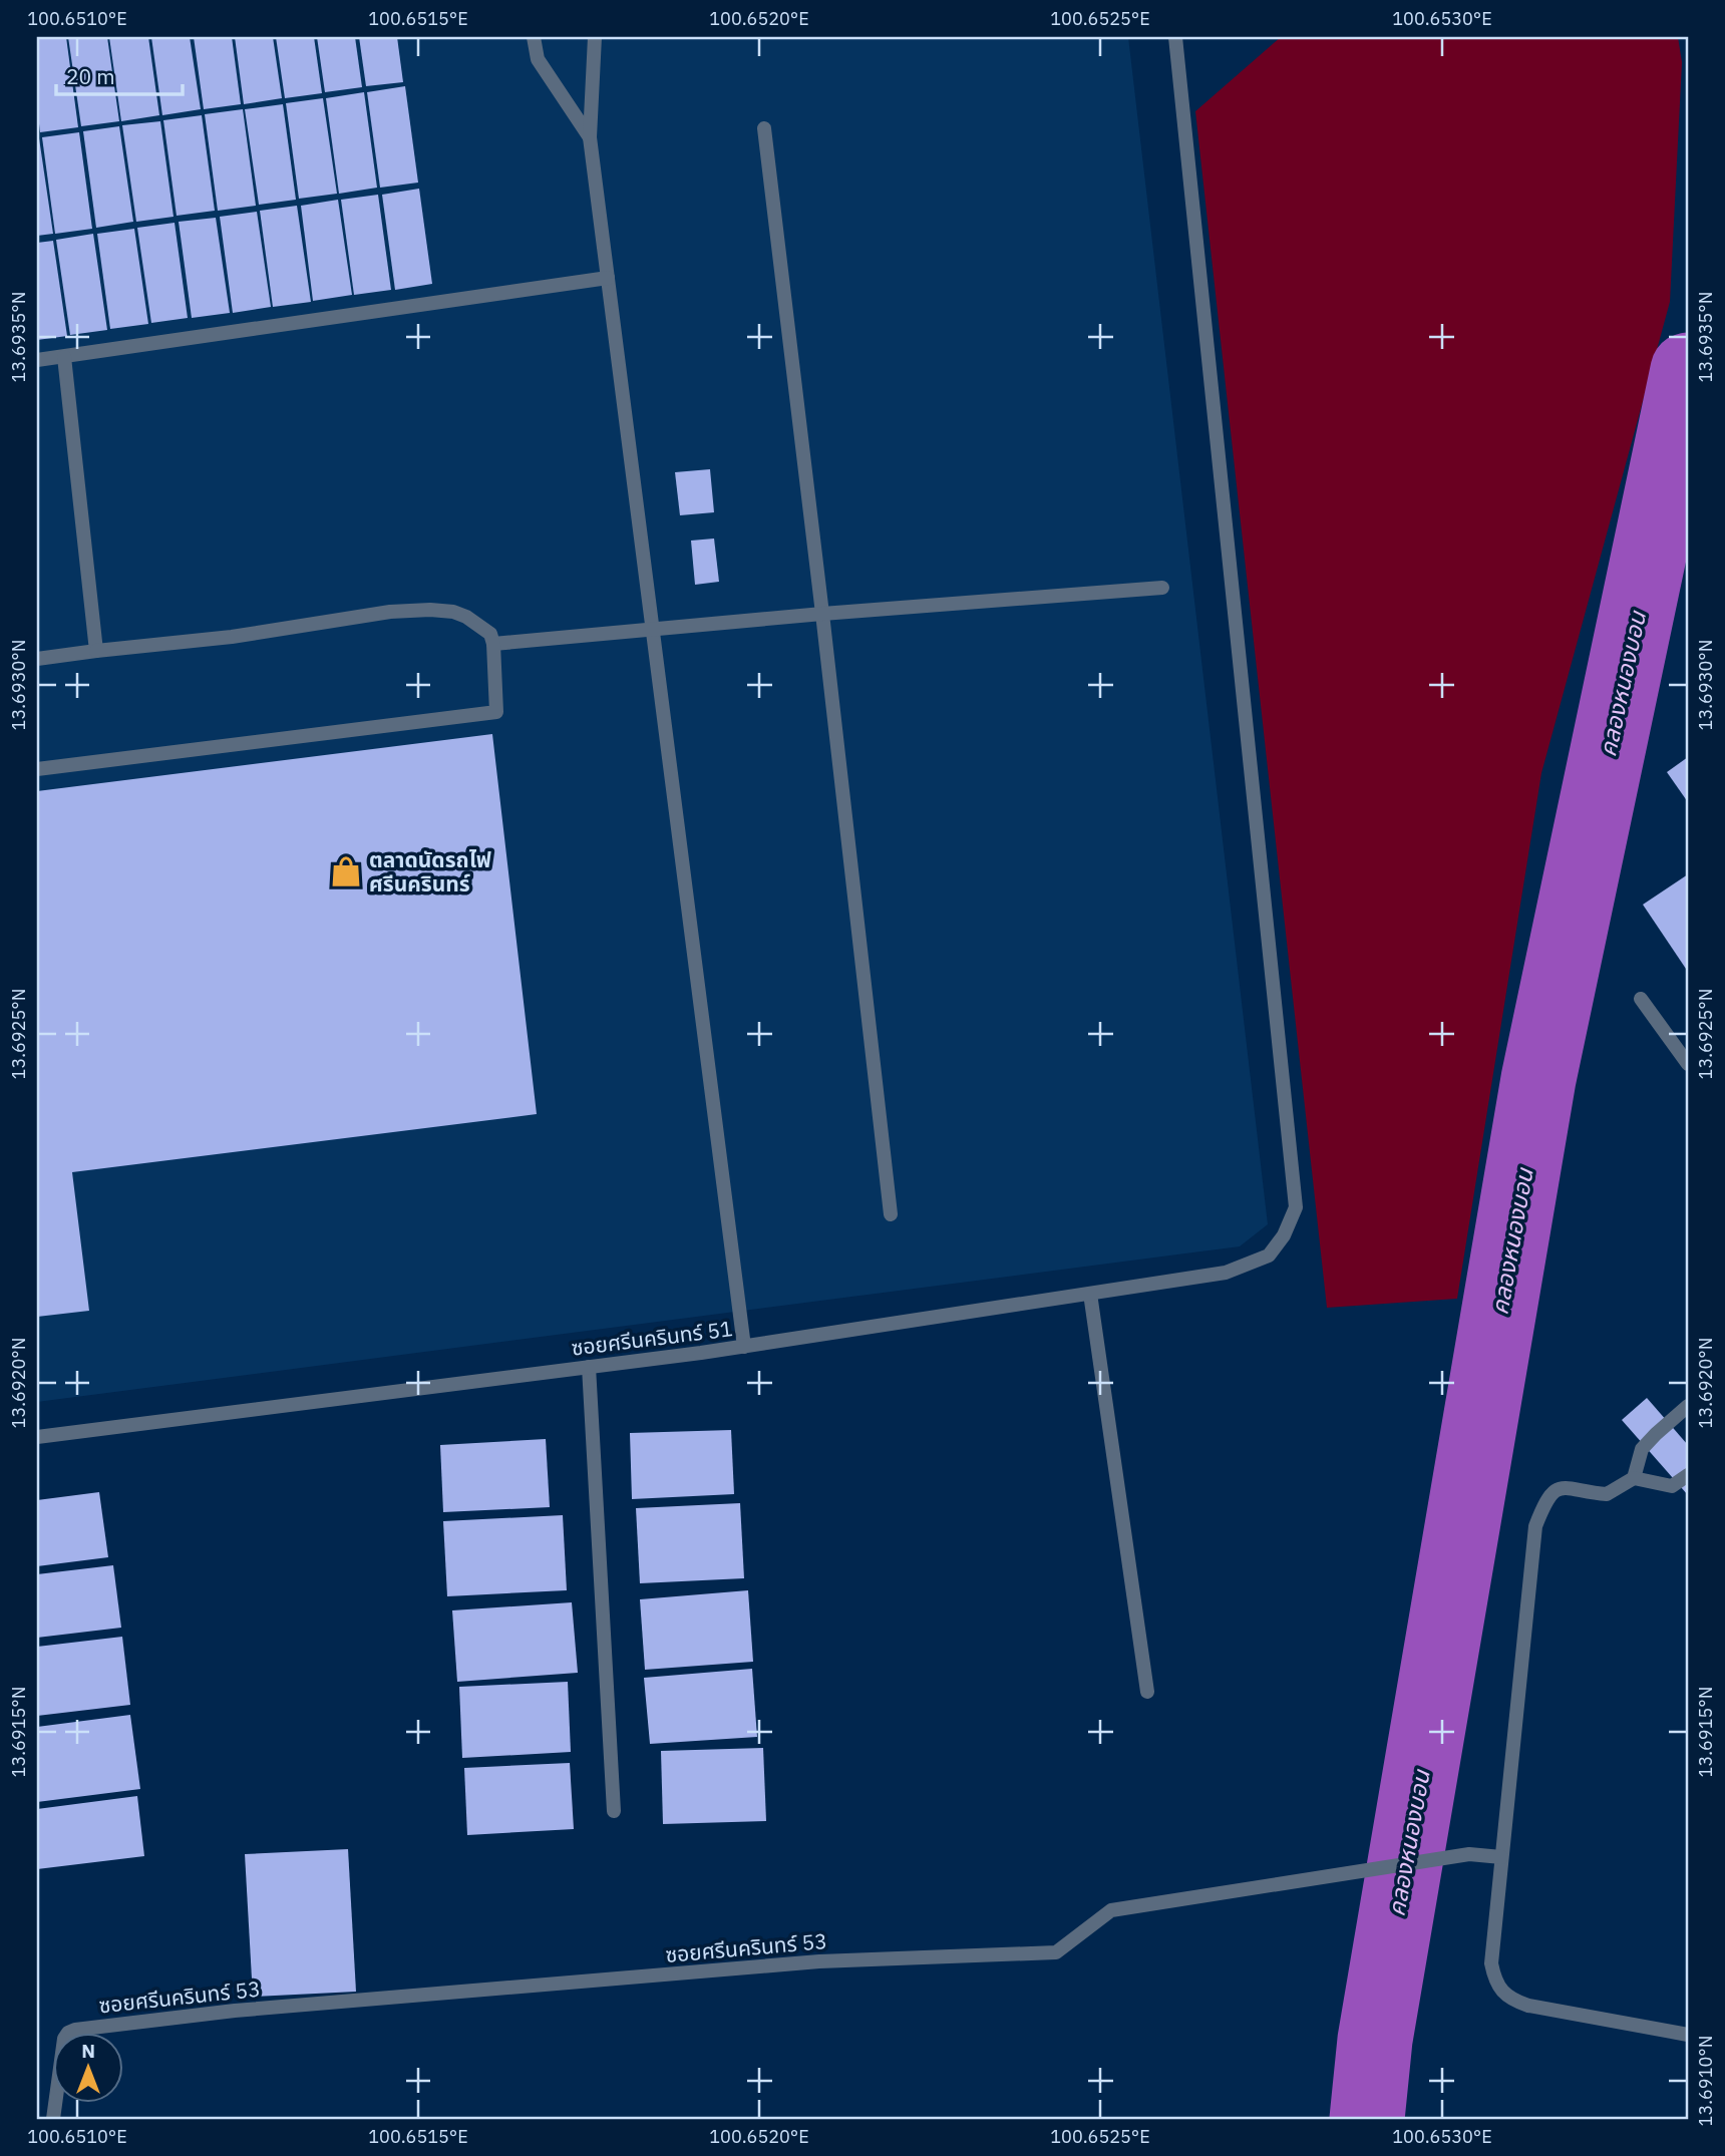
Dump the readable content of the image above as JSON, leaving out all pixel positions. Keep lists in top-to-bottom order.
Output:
{
  "streets": {
    "street": ["ซอยศรีนครินทร์ 51", "ซอยศรีนครินทร์ 53"]
  },
  "water": ["คลองหนองบอน"],
  "places": {
    "shop": ["ตลาดนัดรถไฟ ศรีนครินทร์"]
  },
  "scale_bar": "20 m",
  "north": "top",
  "coordinates": [
    "100.6510°E",
    "100.6515°E",
    "100.6520°E",
    "100.6525°E",
    "100.6530°E",
    "13.6935°N",
    "13.6930°N",
    "13.6925°N",
    "13.6920°N",
    "13.6915°N",
    "13.6910°N"
  ]
}
